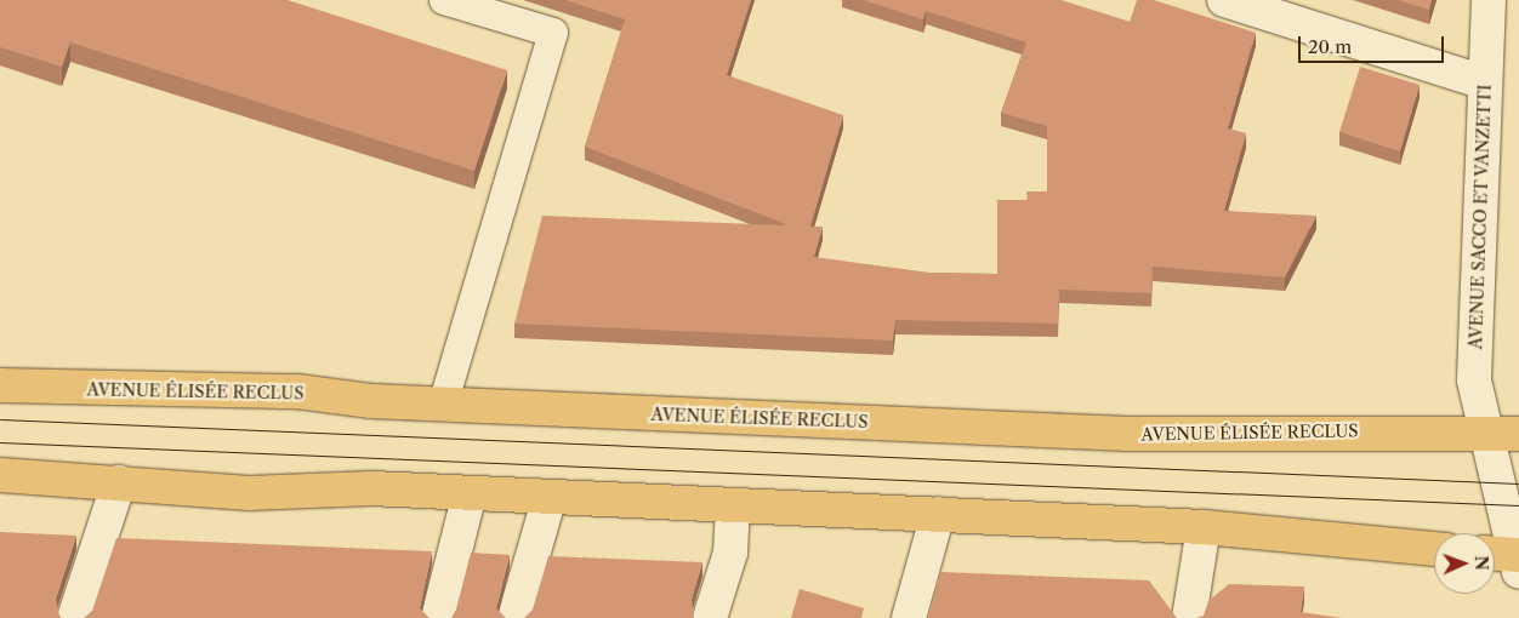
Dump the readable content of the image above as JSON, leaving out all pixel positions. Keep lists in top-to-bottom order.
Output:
{
  "streets": {
    "main road": ["AVENUE ÉLISÉE RECLUS"],
    "street": ["AVENUE SACCO ET VANZETTI"]
  },
  "crossings": [
    ["AVENUE SACCO ET VANZETTI", "AVENUE ÉLISÉE RECLUS"]
  ],
  "scale_bar": "20 m",
  "north": "right"
}
